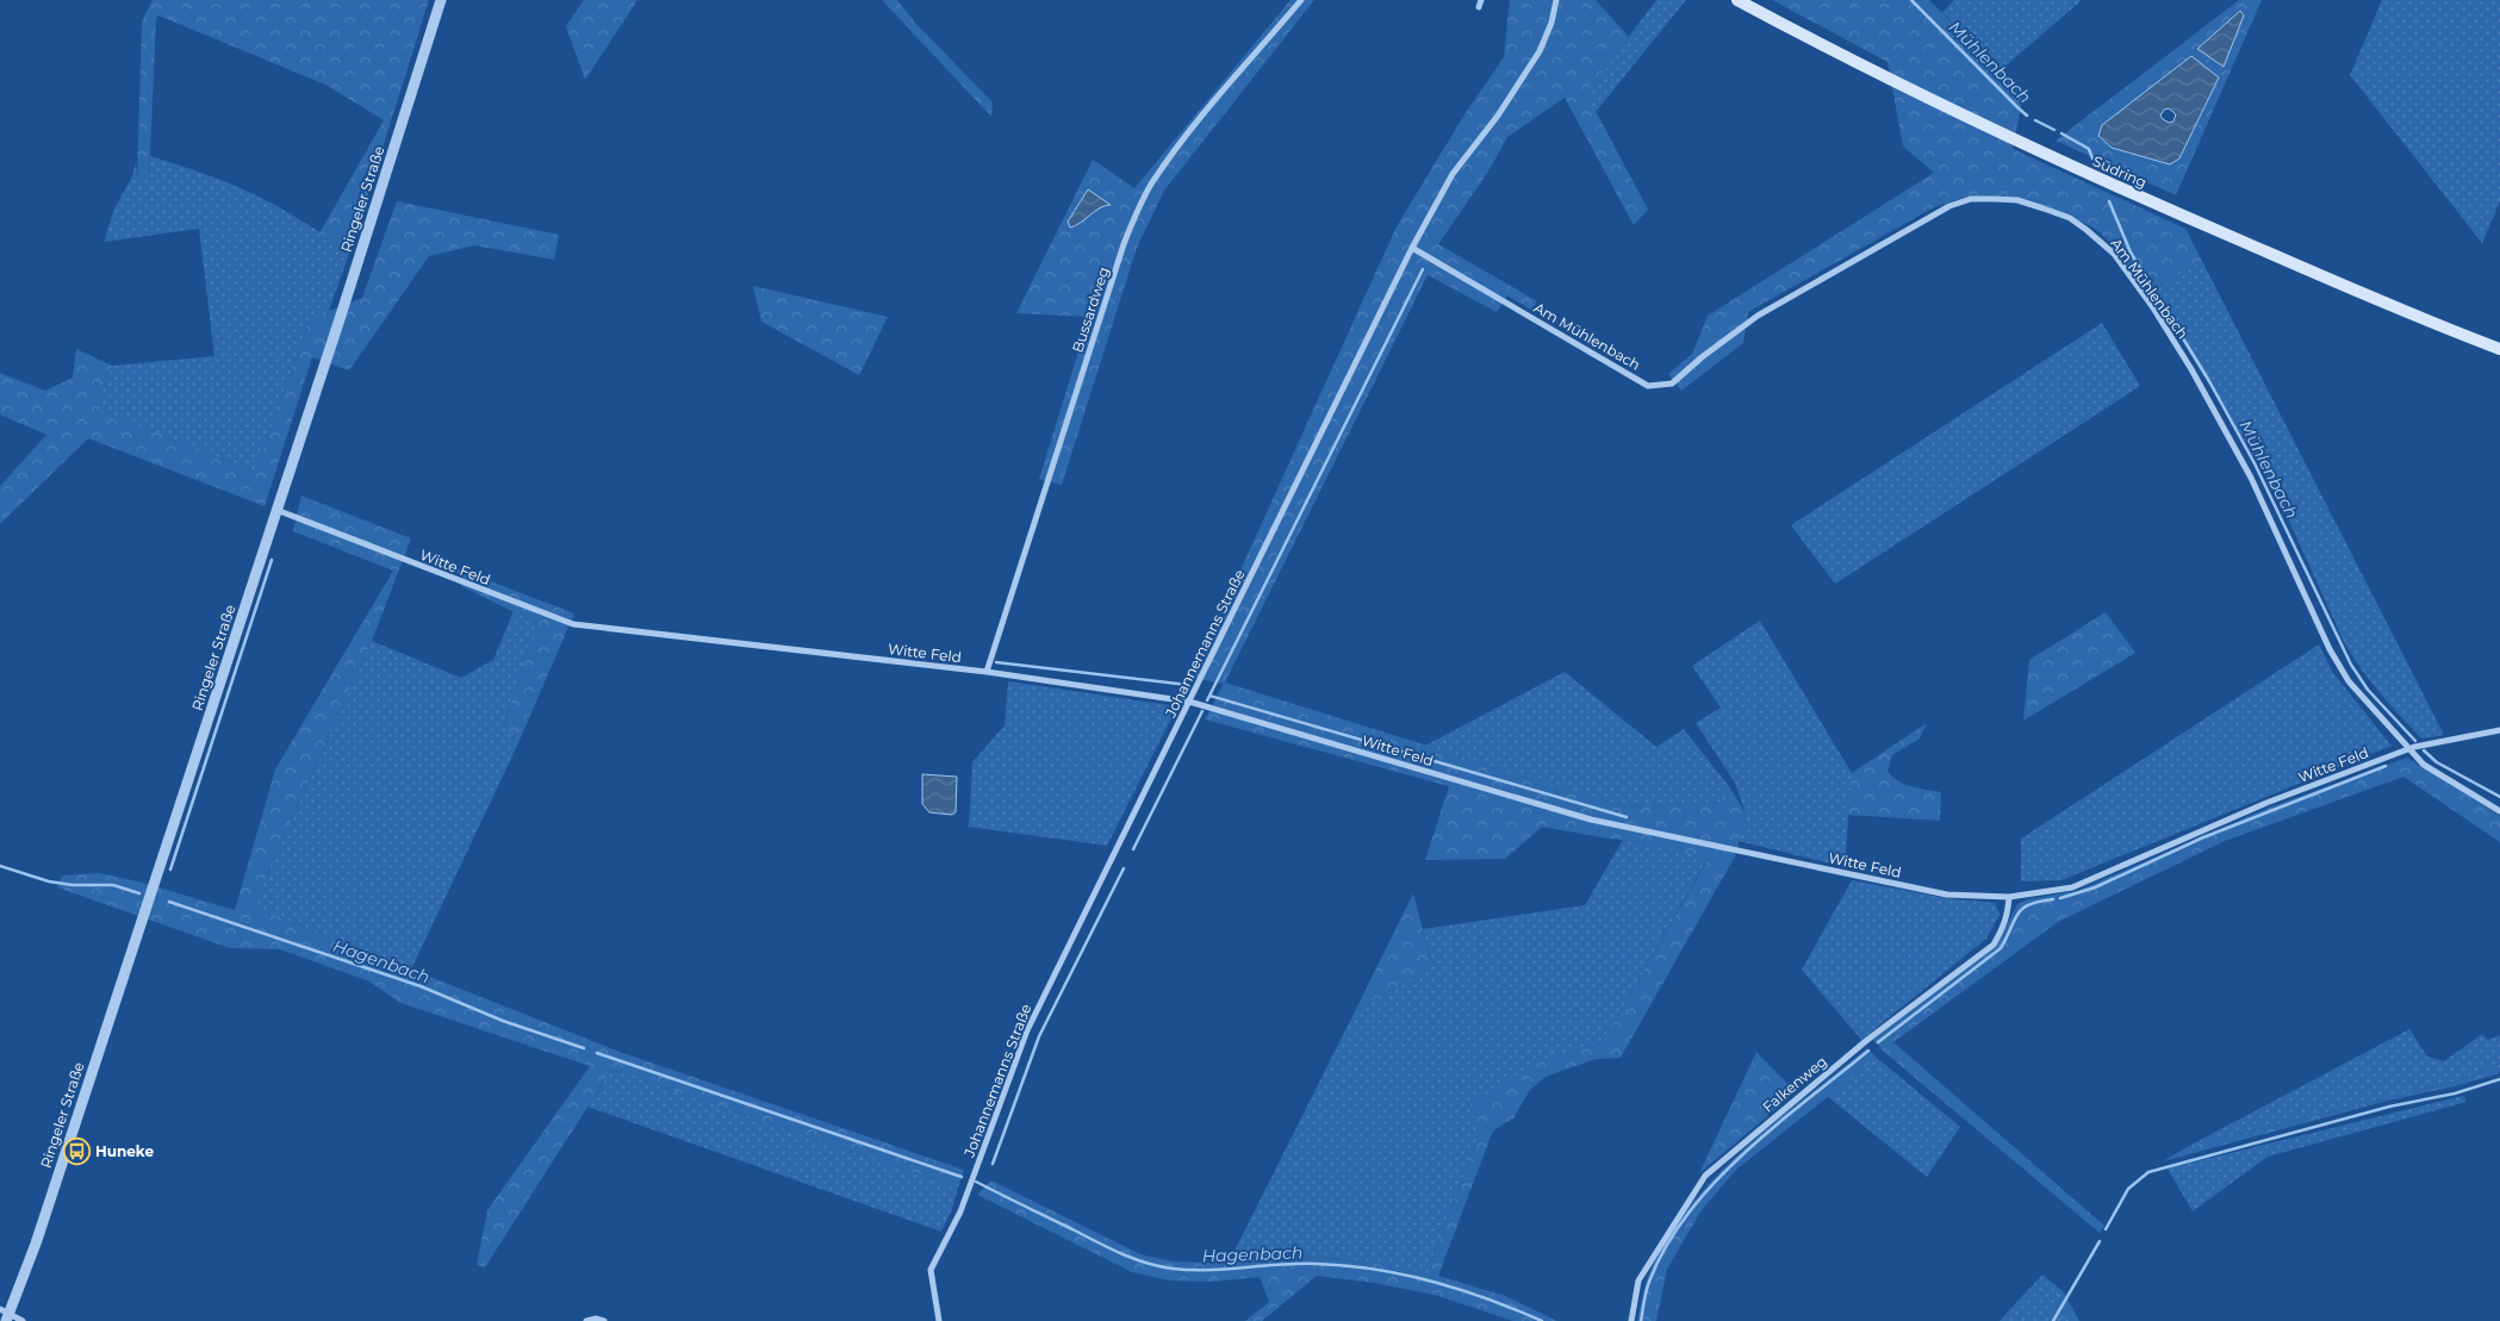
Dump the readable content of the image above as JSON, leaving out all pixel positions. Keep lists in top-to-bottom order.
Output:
{
  "streets": {
    "main road": ["Südring"],
    "street": [
      "Ringeler Straße",
      "Am Mühlenbach",
      "Bussardweg",
      "Witte Feld",
      "Johannemanns Straße",
      "Falkenweg"
    ]
  },
  "crossings": [
    ["Ringeler Straße", "Witte Feld"],
    ["Am Mühlenbach", "Witte Feld"],
    ["Am Mühlenbach", "Johannemanns Straße"],
    ["Bussardweg", "Witte Feld"],
    ["Witte Feld", "Johannemanns Straße"],
    ["Witte Feld", "Falkenweg"]
  ],
  "water": ["Mühlenbach", "Hagenbach"],
  "places": {
    "bus stop": ["Huneke"]
  }
}
